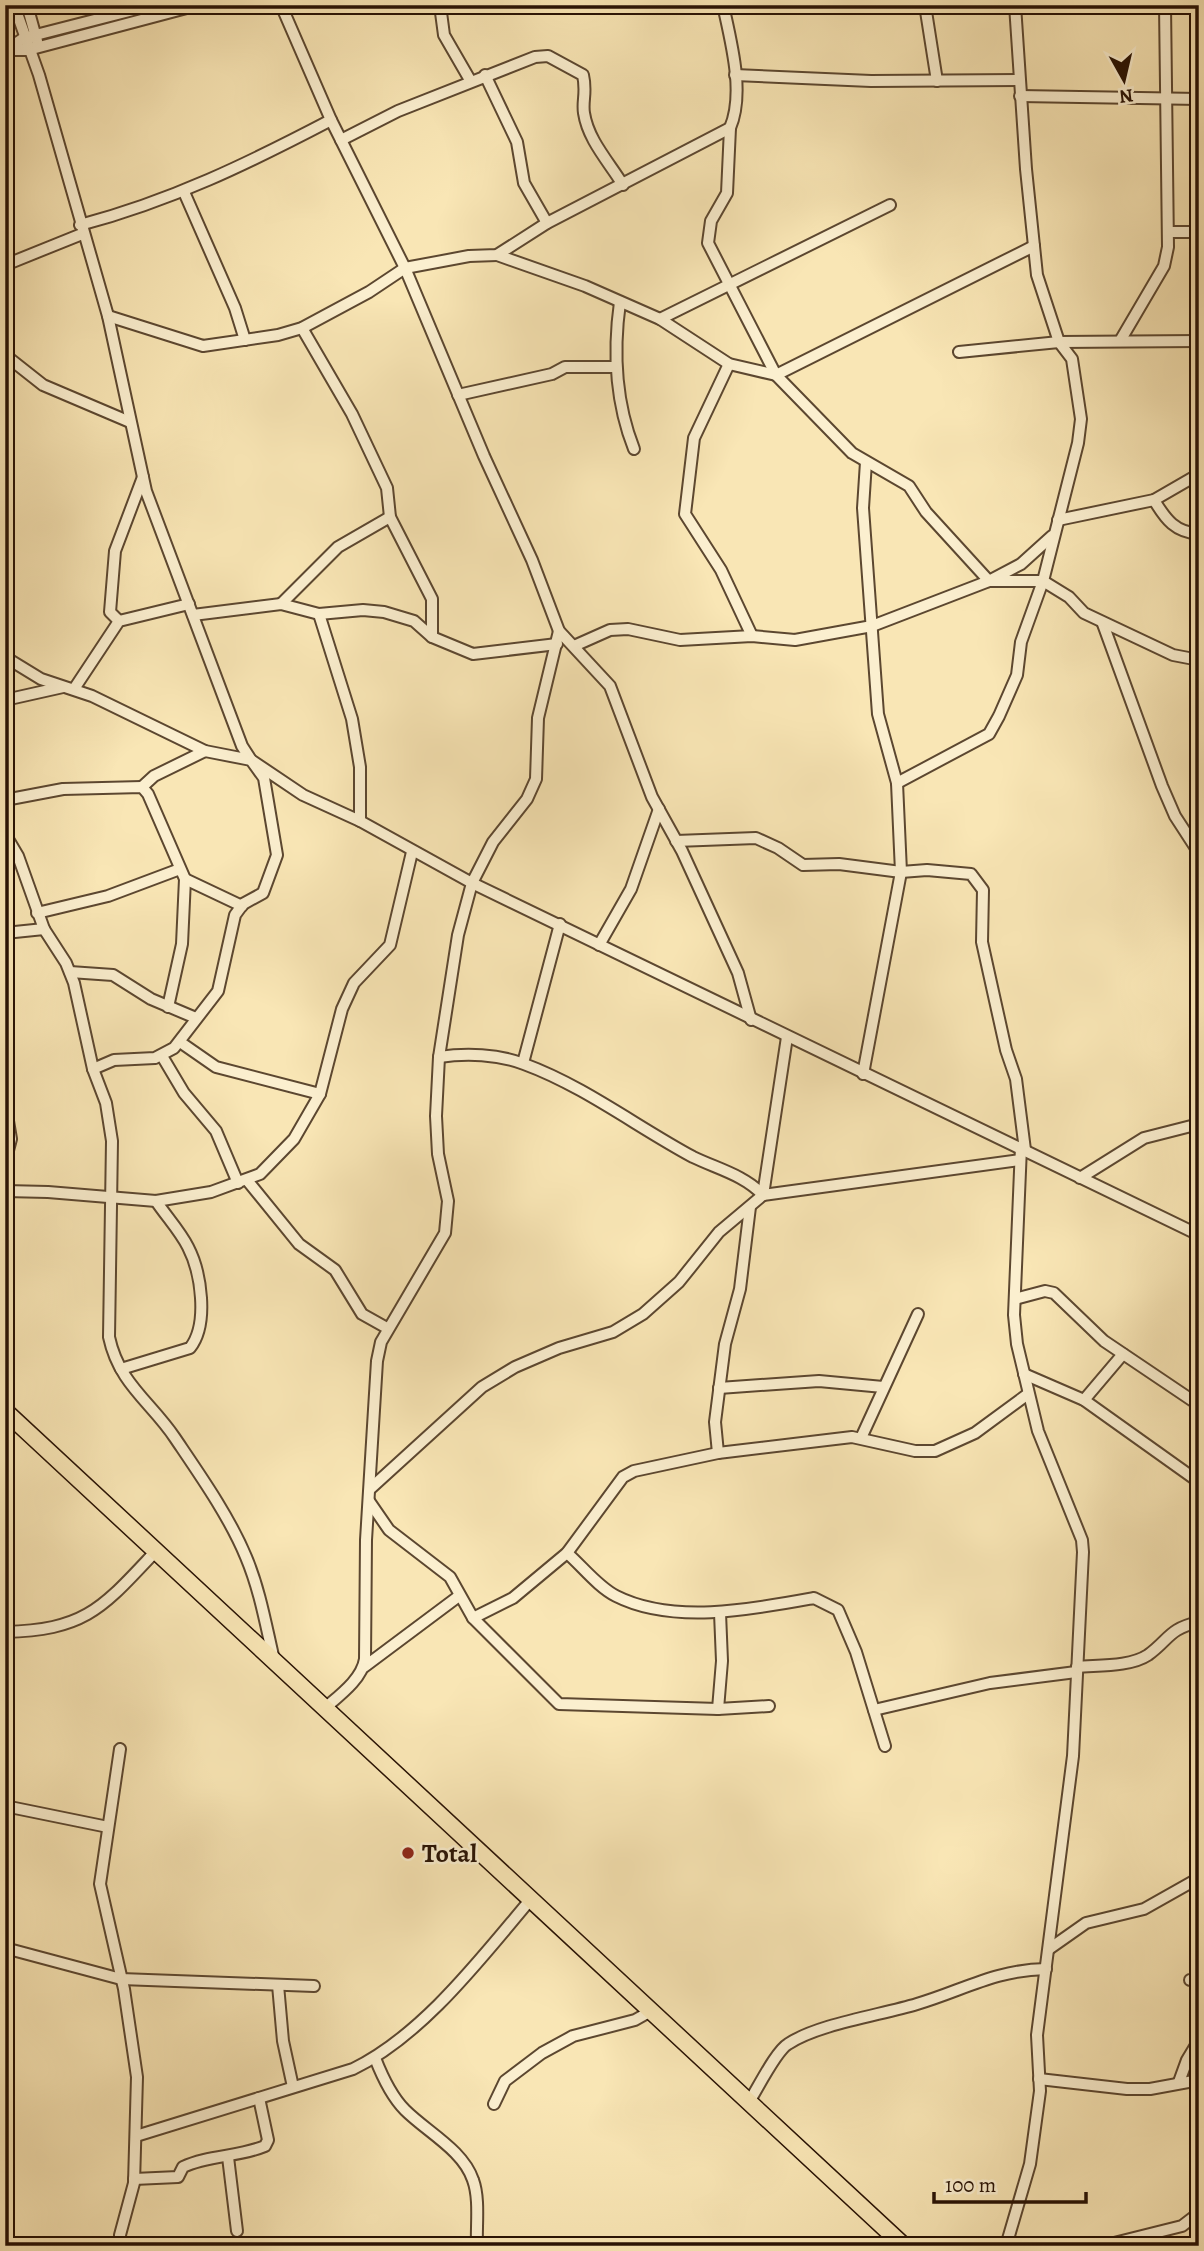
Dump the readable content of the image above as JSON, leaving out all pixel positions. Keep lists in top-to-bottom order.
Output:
{
  "places": ["Total"],
  "scale_bar": "100 m",
  "north": "bottom"
}
